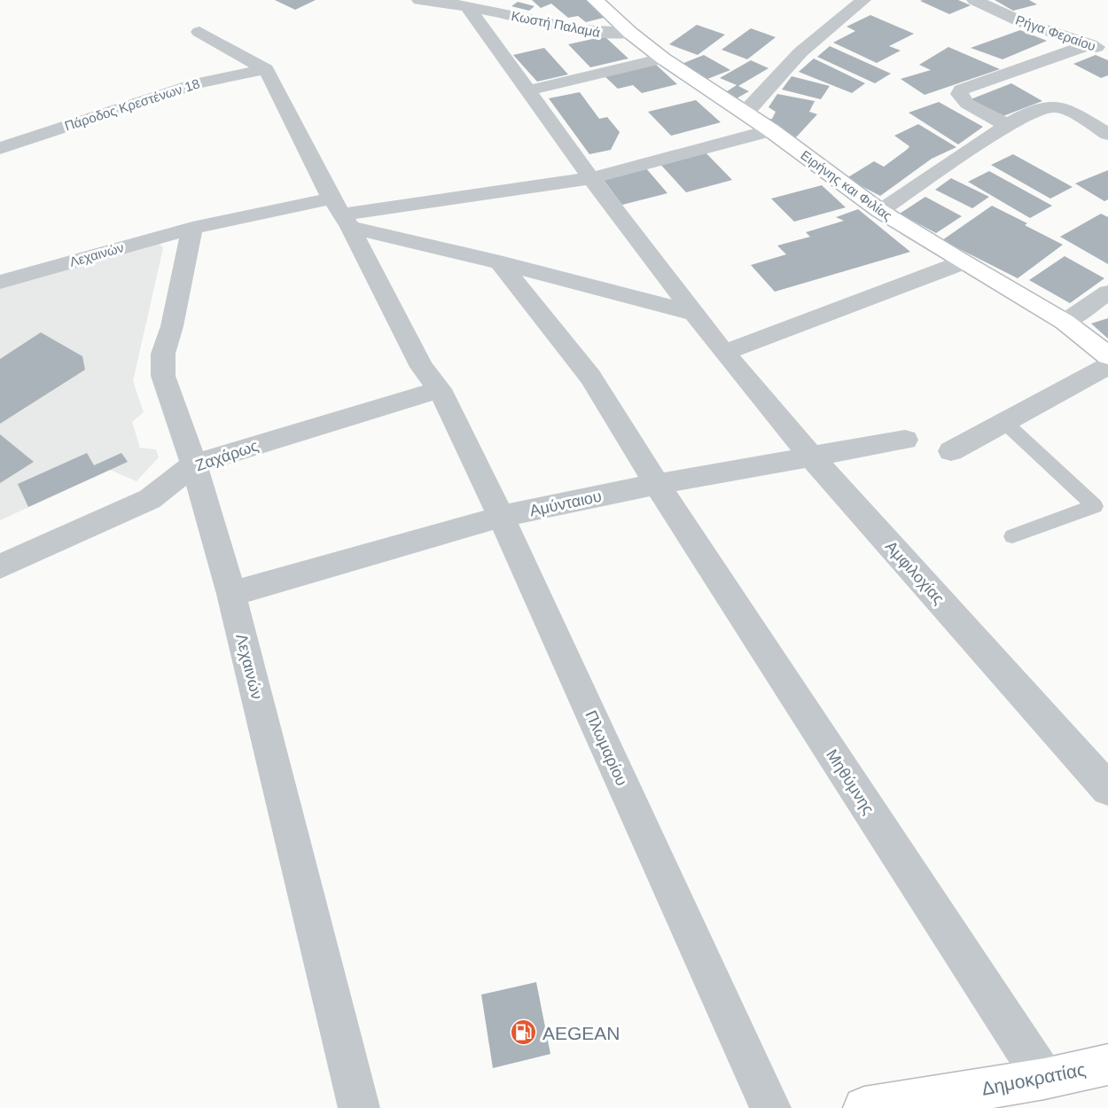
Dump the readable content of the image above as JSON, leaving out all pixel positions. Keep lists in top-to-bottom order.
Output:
{
  "streets": {
    "street": [
      "Κωστή Παλαμά",
      "Ρήγα Φεραίου",
      "Πάροδος Κρεστένων 18",
      "Ειρήνης και Φιλίας",
      "Λεχαινών",
      "Ζαχάρως",
      "Αμύνταιου",
      "Αμφιλοχίας",
      "Πλωμαρίου",
      "Μηθύμνης",
      "Δημοκρατίας"
    ]
  },
  "crossings": [
    ["Κωστή Παλαμά", "Ειρήνης και Φιλίας"],
    ["Κωστή Παλαμά", "Αμφιλοχίας"],
    ["Πάροδος Κρεστένων 18", "Πλωμαρίου"],
    ["Ειρήνης και Φιλίας", "Λεχαινών"],
    ["Λεχαινών", "Ζαχάρως"],
    ["Λεχαινών", "Αμύνταιου"],
    ["Λεχαινών", "Αμφιλοχίας"],
    ["Λεχαινών", "Πλωμαρίου"],
    ["Ζαχάρως", "Πλωμαρίου"],
    ["Αμύνταιου", "Αμφιλοχίας"],
    ["Αμύνταιου", "Πλωμαρίου"],
    ["Αμύνταιου", "Μηθύμνης"],
    ["Μηθύμνης", "Δημοκρατίας"]
  ],
  "places": {
    "fuel station": ["AEGEAN"]
  }
}
